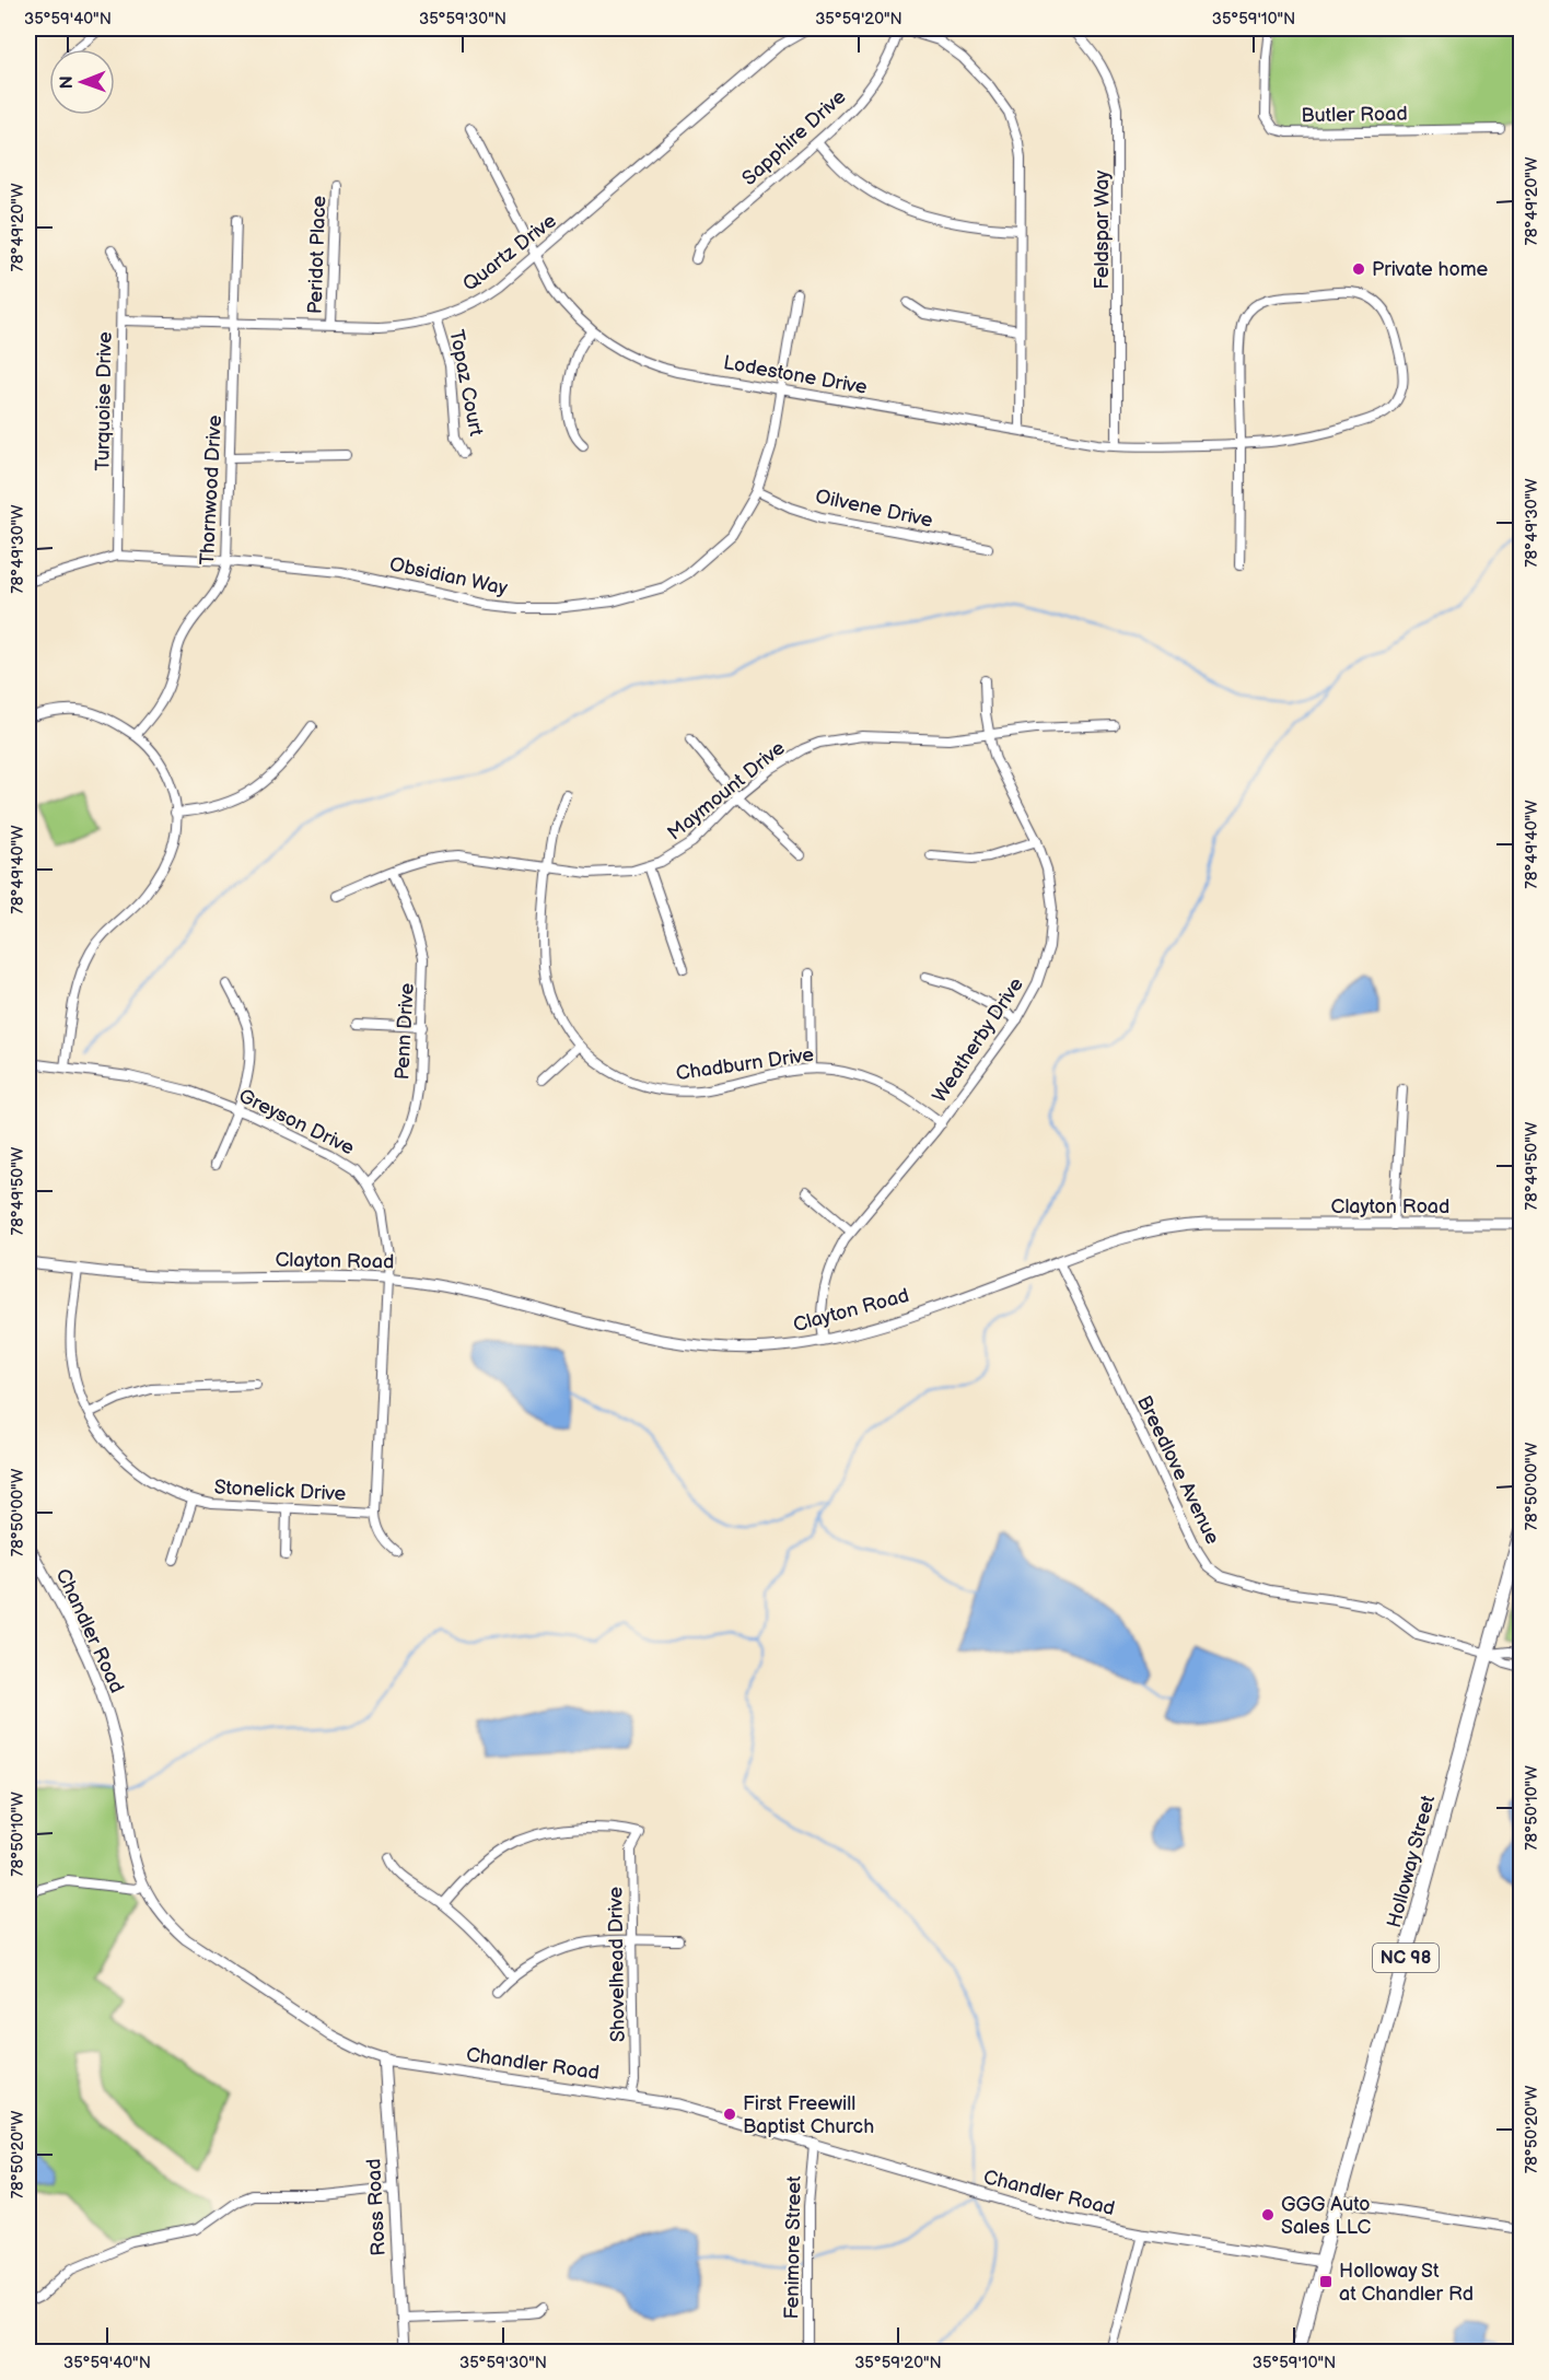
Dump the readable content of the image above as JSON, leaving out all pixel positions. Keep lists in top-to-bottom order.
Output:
{
  "streets": {
    "highway": ["Holloway Street", "NC 98"],
    "street": [
      "Butler Road",
      "Sapphire Drive",
      "Feldspar Way",
      "Quartz Drive",
      "Peridot Place",
      "Lodestone Drive",
      "Topaz Court",
      "Turquoise Drive",
      "Thornwood Drive",
      "Oilvene Drive",
      "Obsidian Way",
      "Maymount Drive",
      "Penn Drive",
      "Weatherby Drive",
      "Chadburn Drive",
      "Greyson Drive",
      "Clayton Road",
      "Breedlove Avenue",
      "Stonelick Drive",
      "Chandler Road",
      "Shovelhead Drive",
      "Ross Road",
      "Fenimore Street"
    ]
  },
  "crossings": [
    ["Feldspar Way", "Lodestone Drive"],
    ["Quartz Drive", "Peridot Place"],
    ["Quartz Drive", "Lodestone Drive"],
    ["Quartz Drive", "Topaz Court"],
    ["Quartz Drive", "Turquoise Drive"],
    ["Quartz Drive", "Thornwood Drive"],
    ["Lodestone Drive", "Obsidian Way"],
    ["Turquoise Drive", "Obsidian Way"],
    ["Thornwood Drive", "Obsidian Way"],
    ["Oilvene Drive", "Obsidian Way"],
    ["Maymount Drive", "Penn Drive"],
    ["Maymount Drive", "Weatherby Drive"],
    ["Maymount Drive", "Chadburn Drive"],
    ["Penn Drive", "Greyson Drive"],
    ["Weatherby Drive", "Chadburn Drive"],
    ["Weatherby Drive", "Clayton Road"],
    ["Greyson Drive", "Clayton Road"],
    ["Greyson Drive", "Stonelick Drive"],
    ["Clayton Road", "Breedlove Avenue"],
    ["Clayton Road", "Stonelick Drive"],
    ["Breedlove Avenue", "Holloway Street"],
    ["Chandler Road", "Holloway Street"],
    ["Chandler Road", "Shovelhead Drive"],
    ["Chandler Road", "Ross Road"],
    ["Chandler Road", "Fenimore Street"]
  ],
  "places": {
    "other": ["Private home", "First Freewill Baptist Church", "GGG Auto Sales LLC"],
    "transit": ["Holloway St at Chandler Rd"]
  },
  "north": "left",
  "coordinates": [
    "35°59'40\"N",
    "35°59'30\"N",
    "35°59'20\"N",
    "35°59'10\"N",
    "78°49'20\"W",
    "78°49'30\"W",
    "78°49'40\"W",
    "78°49'50\"W",
    "78°50'00\"W",
    "78°50'10\"W",
    "78°50'20\"W"
  ]
}
